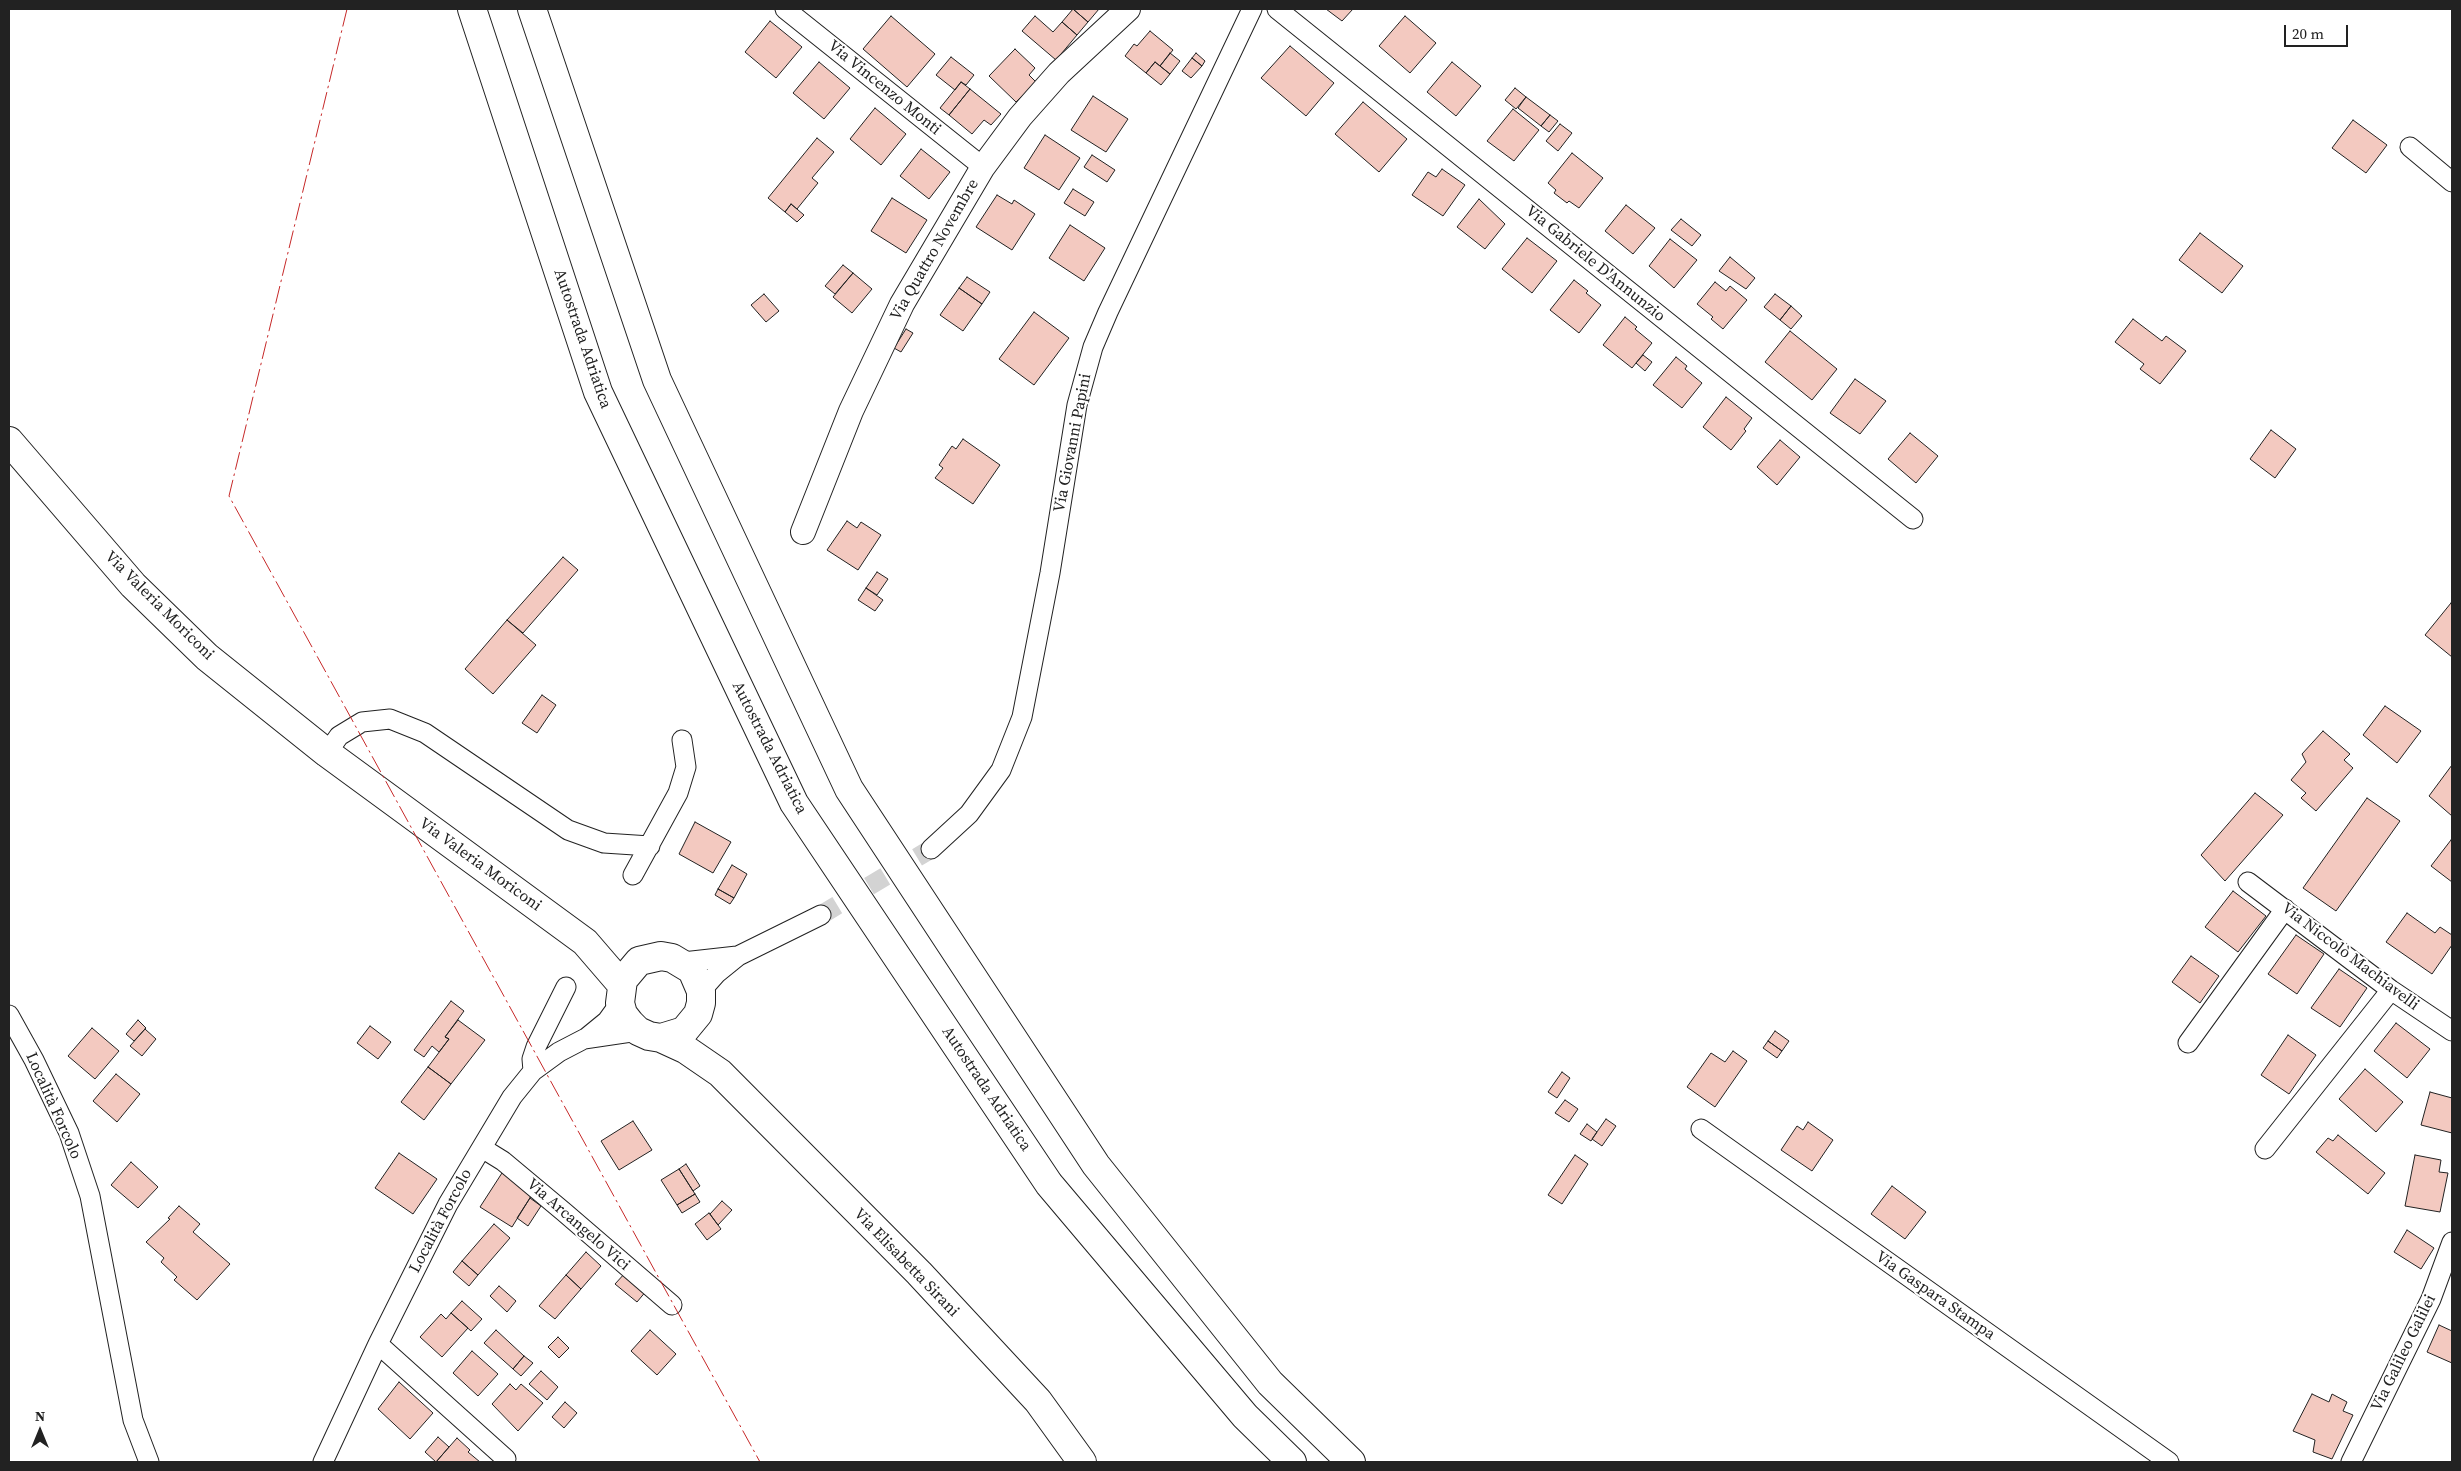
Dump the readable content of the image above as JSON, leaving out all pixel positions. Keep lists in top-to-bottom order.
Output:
{
  "streets": {
    "main road": ["Autostrada Adriatica", "Via Valeria Moriconi", "Via Elisabetta Sirani"],
    "street": [
      "Via Vincenzo Monti",
      "Via Quattro Novembre",
      "Via Gabriele D'Annunzio",
      "Via Giovanni Papini",
      "Via Niccolò Machiavelli",
      "Località Forcolo",
      "Via Arcangelo Vici",
      "Via Gaspara Stampa",
      "Via Galileo Galilei"
    ]
  },
  "crossings": [
    ["Via Vincenzo Monti", "Via Quattro Novembre"],
    ["Via Valeria Moriconi", "Via Elisabetta Sirani"],
    ["Località Forcolo", "Via Arcangelo Vici"]
  ],
  "scale_bar": "20 m",
  "north": "top"
}
